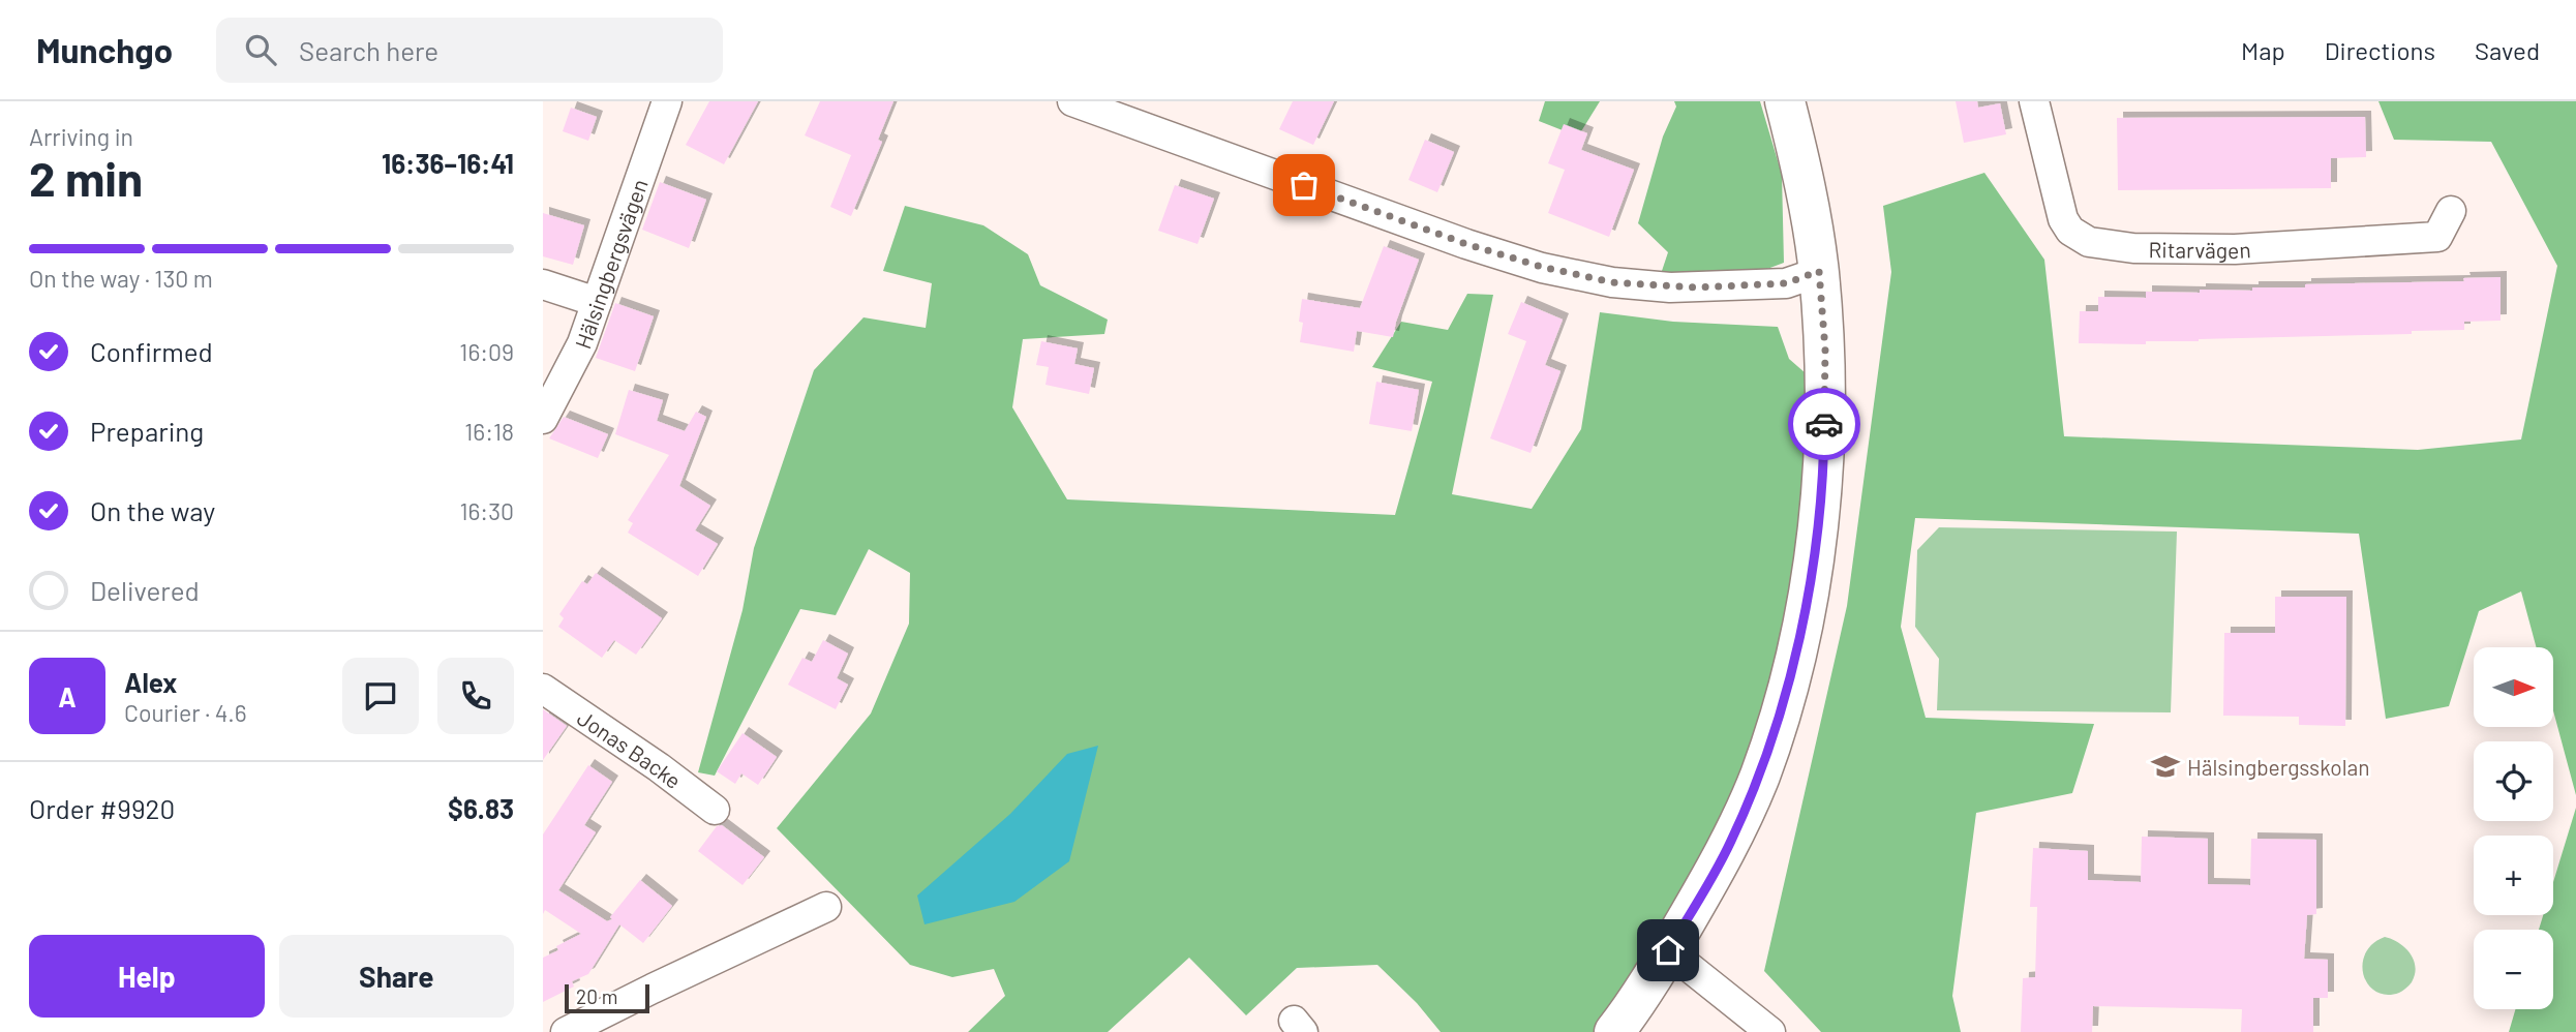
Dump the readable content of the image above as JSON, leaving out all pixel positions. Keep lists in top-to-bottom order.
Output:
{
  "streets": {
    "street": ["Ritarvägen", "Hälsingbergsvägen", "Jonas Backe"]
  },
  "places": {
    "school or university": ["Hälsingbergsskolan"]
  },
  "scale_bar": "20 m",
  "north": "right",
  "page": {
    "header": "Munchgo",
    "search": "Search here",
    "nav": ["Map", "Directions", "Saved"],
    "heading": ["2 min", "Arriving in", "16:36–16:41"],
    "panel": [
      "Alex",
      "Courier · 4.6",
      "Order #9920",
      "$6.83"
    ],
    "bar": "On the way · 130 m",
    "list": [
      ["Confirmed", "16:09"],
      ["Preparing", "16:18"],
      ["On the way", "16:30"],
      "Delivered"
    ],
    "map_buttons": ["+", "−"],
    "round": "A",
    "buttons": ["Help", "Share"],
    "scale": "20 m"
  }
}
